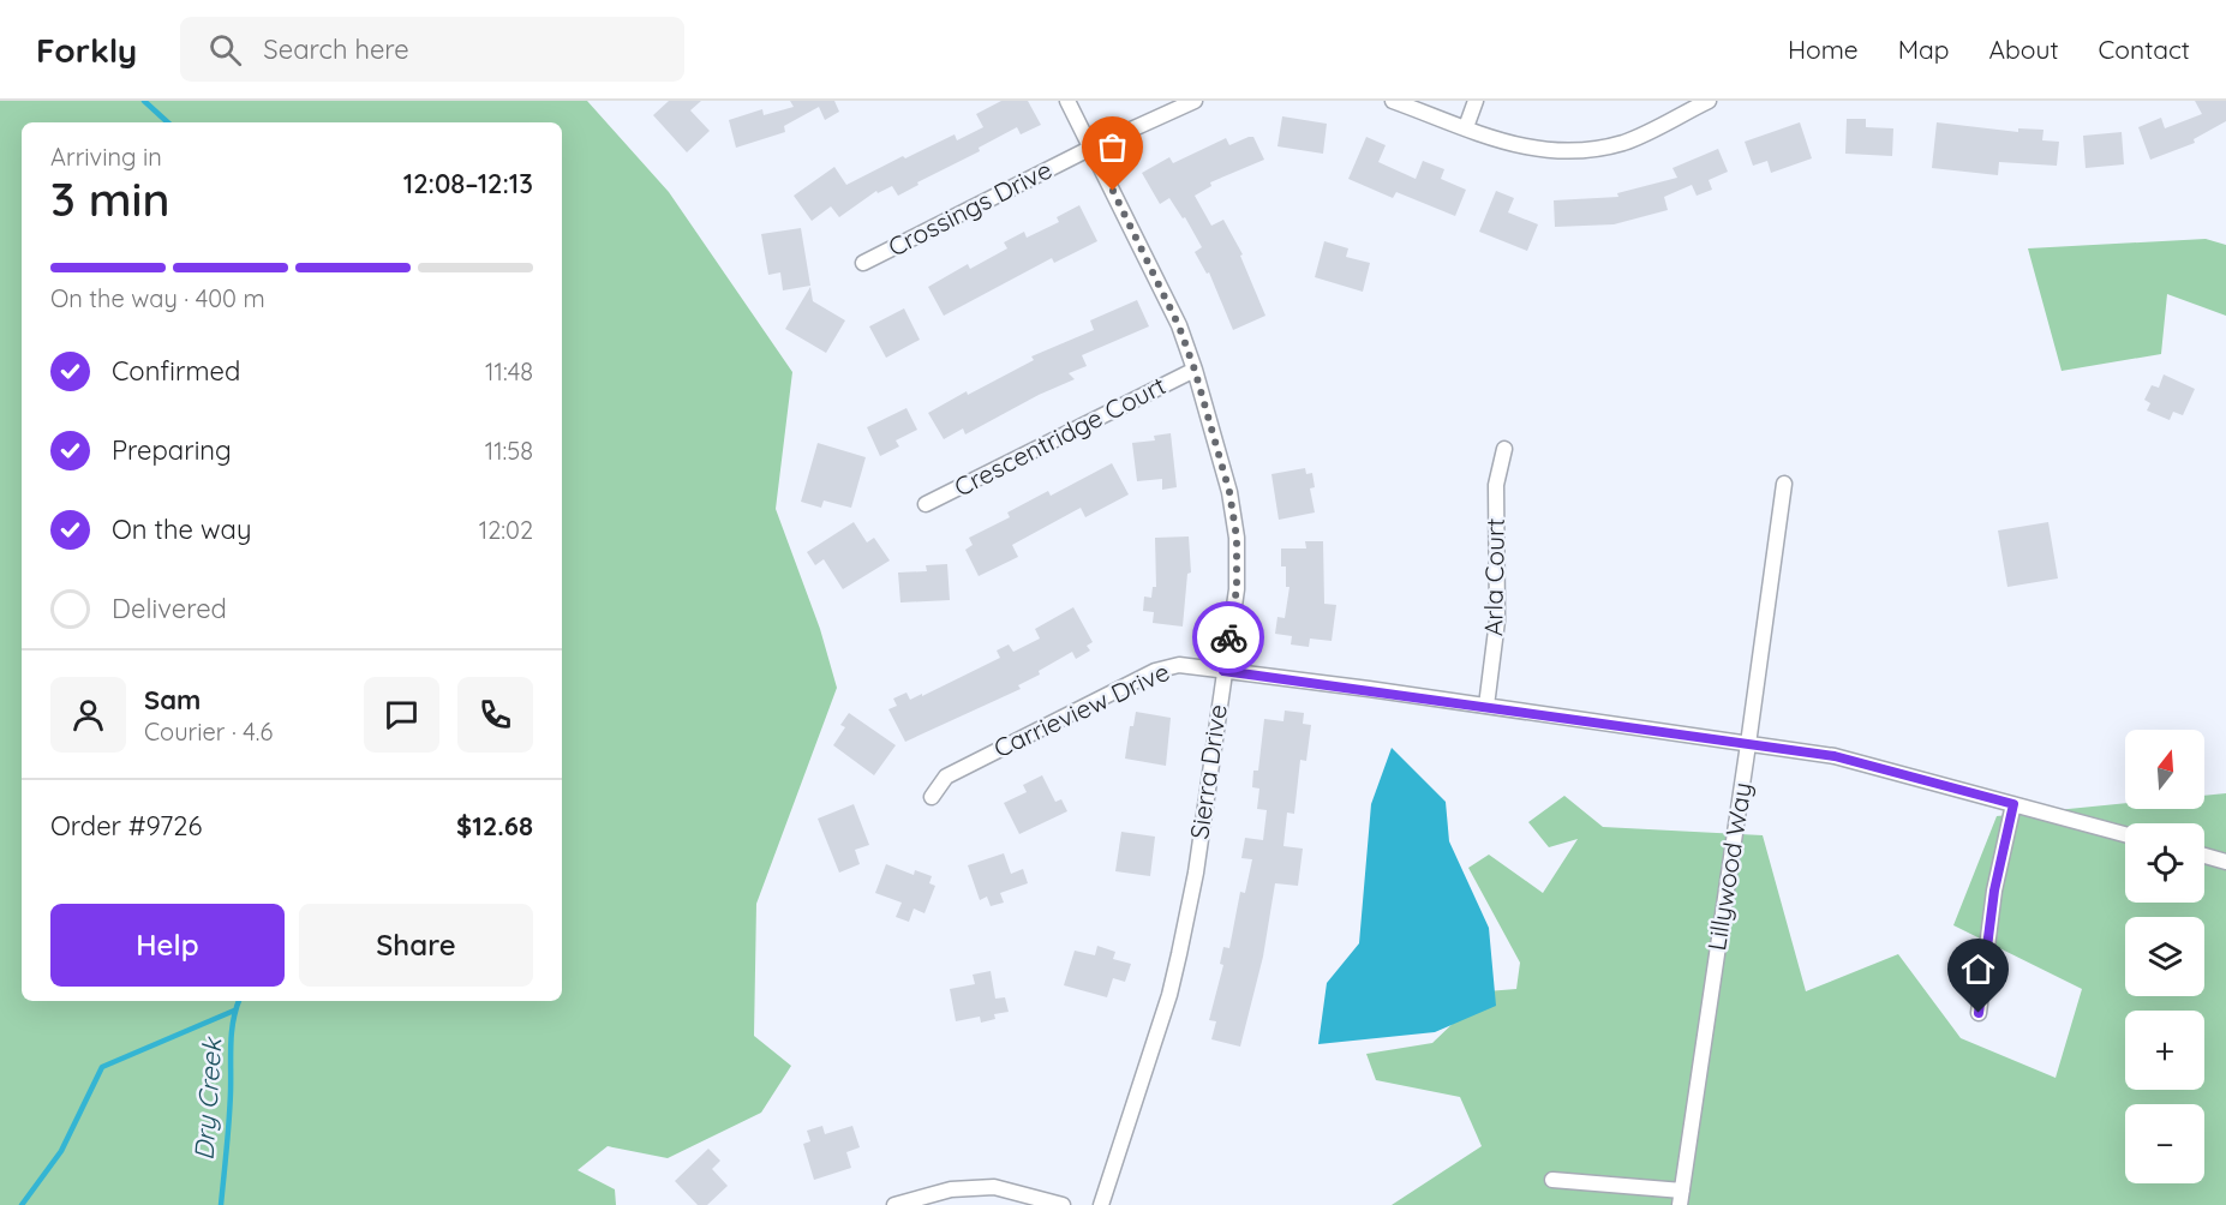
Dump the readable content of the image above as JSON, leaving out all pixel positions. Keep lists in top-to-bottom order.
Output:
{
  "streets": {
    "street": [
      "Crossings Drive",
      "Crescentridge Court",
      "Arla Court",
      "Carrieview Drive",
      "Sierra Drive",
      "Lillywood Way"
    ]
  },
  "crossings": [
    ["Crossings Drive", "Sierra Drive"],
    ["Crescentridge Court", "Sierra Drive"],
    ["Arla Court", "Carrieview Drive"],
    ["Carrieview Drive", "Sierra Drive"],
    ["Carrieview Drive", "Lillywood Way"]
  ],
  "water": ["Dry Creek"],
  "north": "top",
  "page": {
    "header": "Forkly",
    "search": "Search here",
    "nav": [
      "Home",
      "Map",
      "About",
      "Contact"
    ],
    "heading": ["3 min", "Arriving in", "12:08–12:13"],
    "panel": [
      "Sam",
      "Courier · 4.6",
      "Order #9726",
      "$12.68"
    ],
    "bar": "On the way · 400 m",
    "list": [
      ["Confirmed", "11:48"],
      ["Preparing", "11:58"],
      ["On the way", "12:02"],
      "Delivered"
    ],
    "map_buttons": ["+", "−"],
    "buttons": ["Help", "Share"]
  }
}
